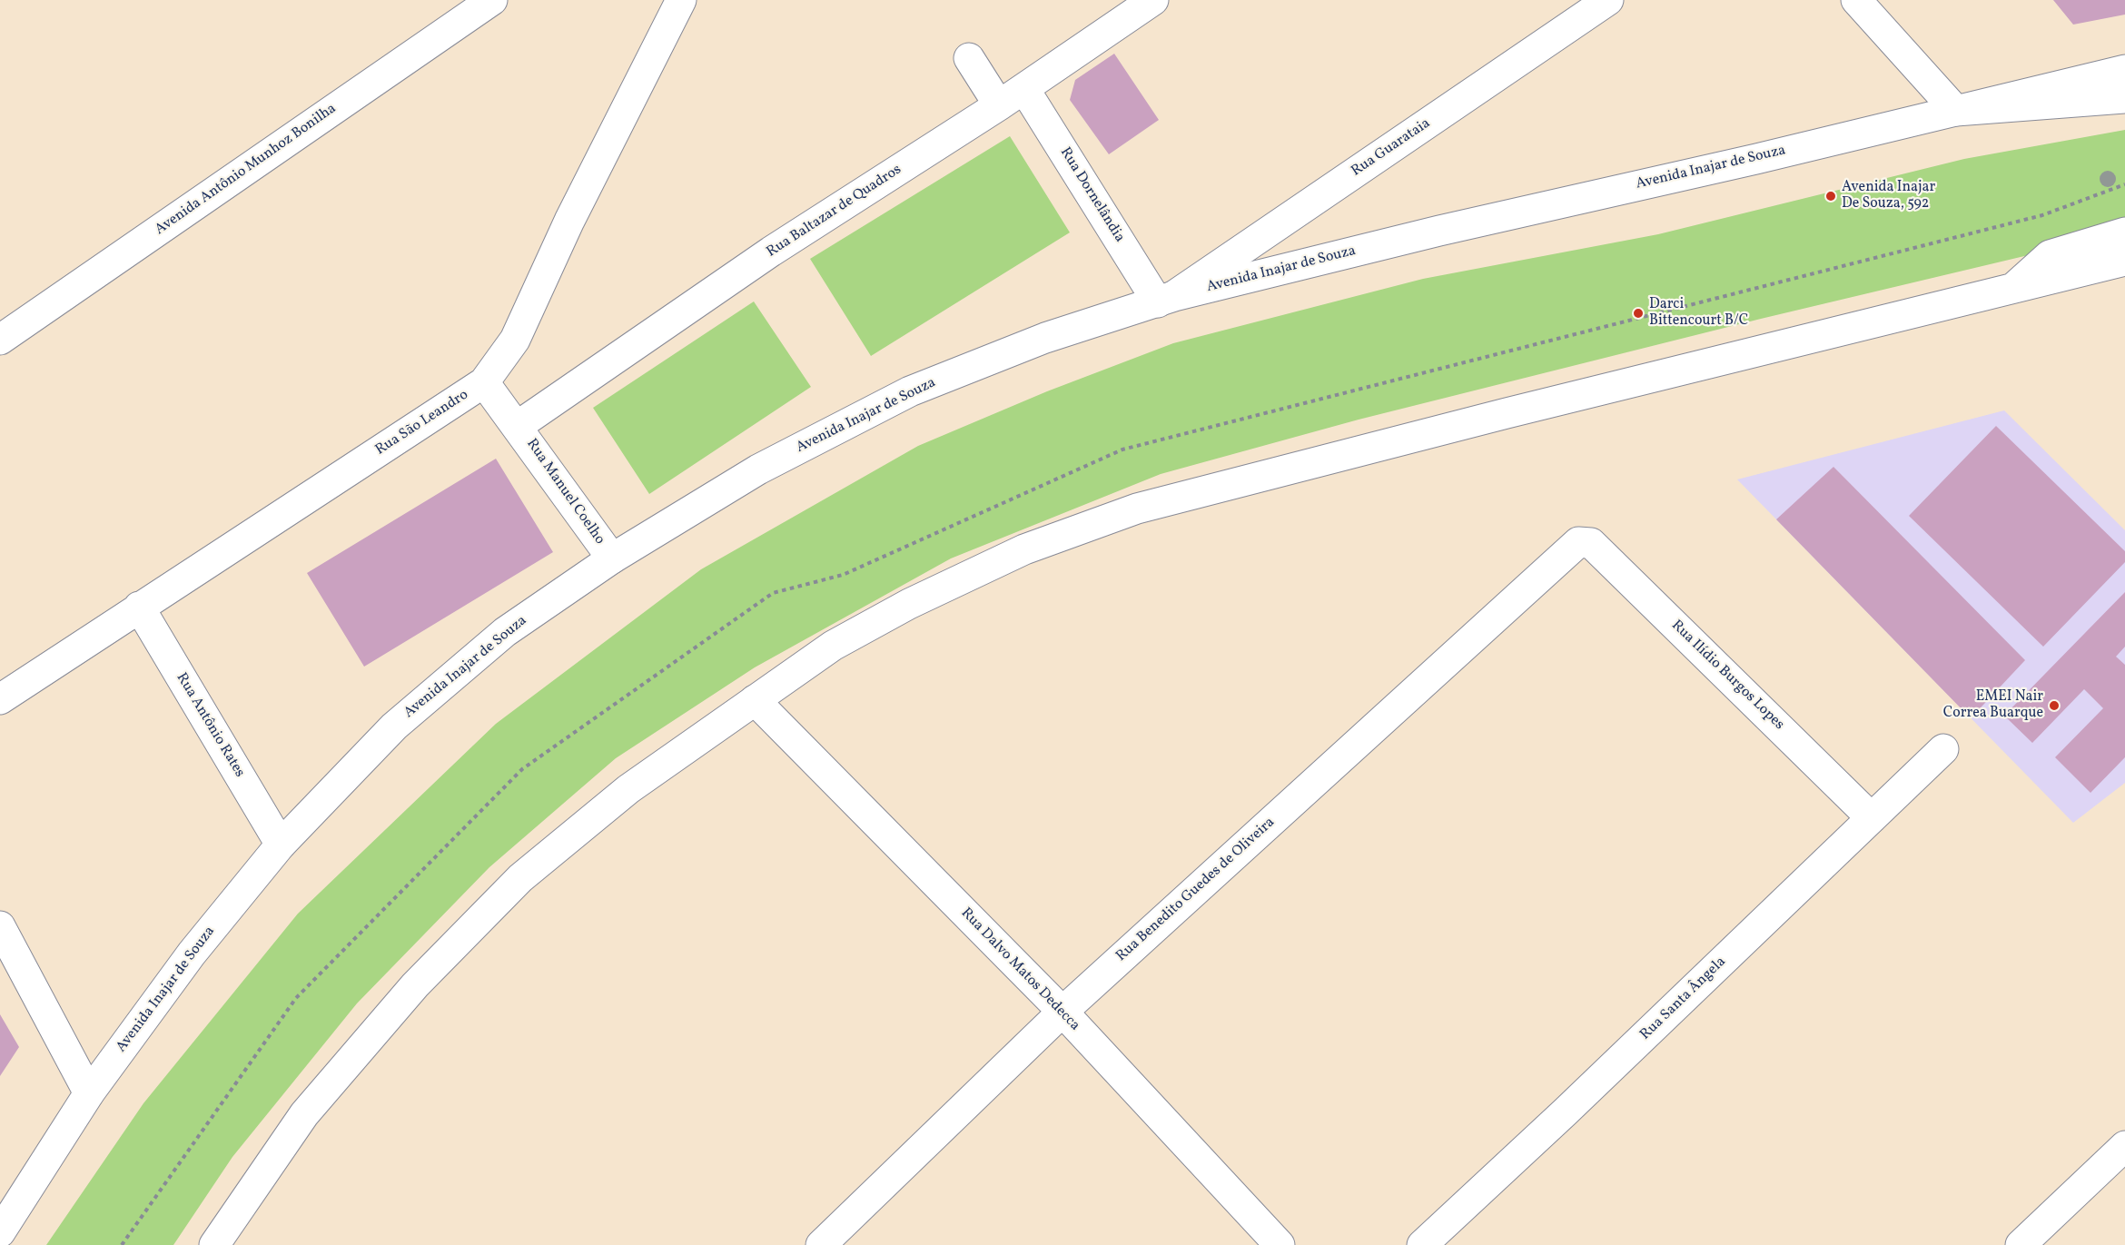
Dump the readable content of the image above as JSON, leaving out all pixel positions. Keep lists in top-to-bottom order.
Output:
{
  "streets": {
    "street": [
      "Rua Guarataia",
      "Avenida Inajar de Souza",
      "Avenida Antônio Munhoz Bonilha",
      "Rua Dornelândia",
      "Rua Baltazar de Quadros",
      "Rua São Leandro",
      "Rua Manuel Coelho",
      "Rua Ilídio Burgos Lopes",
      "Rua Antônio Rates",
      "Rua Benedito Guedes de Oliveira",
      "Rua Dalvo Matos Dedecca",
      "Rua Santa Ângela"
    ]
  },
  "crossings": [
    ["Rua Guarataia", "Avenida Inajar de Souza"],
    ["Rua Guarataia", "Rua Dornelândia"],
    ["Avenida Inajar de Souza", "Rua Dornelândia"],
    ["Avenida Inajar de Souza", "Rua Manuel Coelho"],
    ["Avenida Inajar de Souza", "Rua Antônio Rates"],
    ["Rua Dornelândia", "Rua Baltazar de Quadros"],
    ["Rua Baltazar de Quadros", "Rua Manuel Coelho"],
    ["Rua São Leandro", "Rua Manuel Coelho"],
    ["Rua São Leandro", "Rua Antônio Rates"],
    ["Rua Ilídio Burgos Lopes", "Rua Benedito Guedes de Oliveira"],
    ["Rua Ilídio Burgos Lopes", "Rua Santa Ângela"],
    ["Rua Benedito Guedes de Oliveira", "Rua Dalvo Matos Dedecca"]
  ],
  "places": ["Avenida Inajar De Souza, 592", "Darci Bittencourt B/C", "EMEI Nair Correa Buarque"]
}
